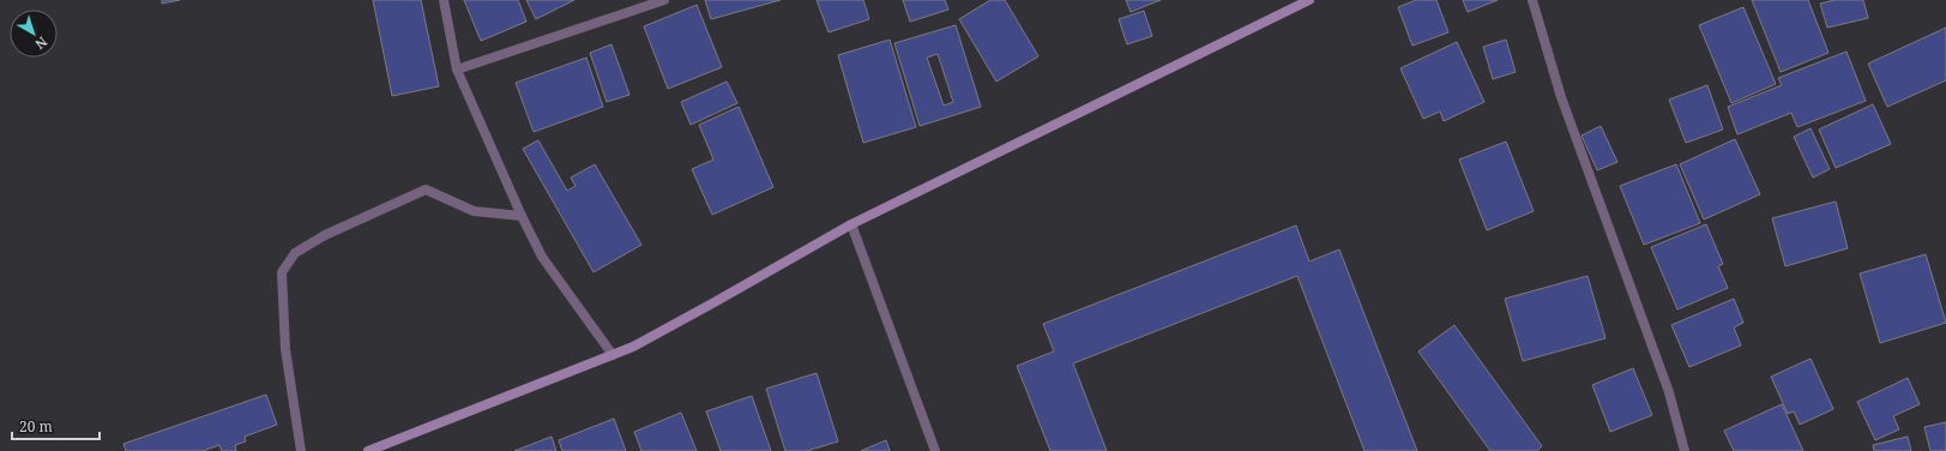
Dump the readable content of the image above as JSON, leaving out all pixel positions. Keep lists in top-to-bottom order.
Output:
{
  "scale_bar": "20 m",
  "north": "bottom right"
}
